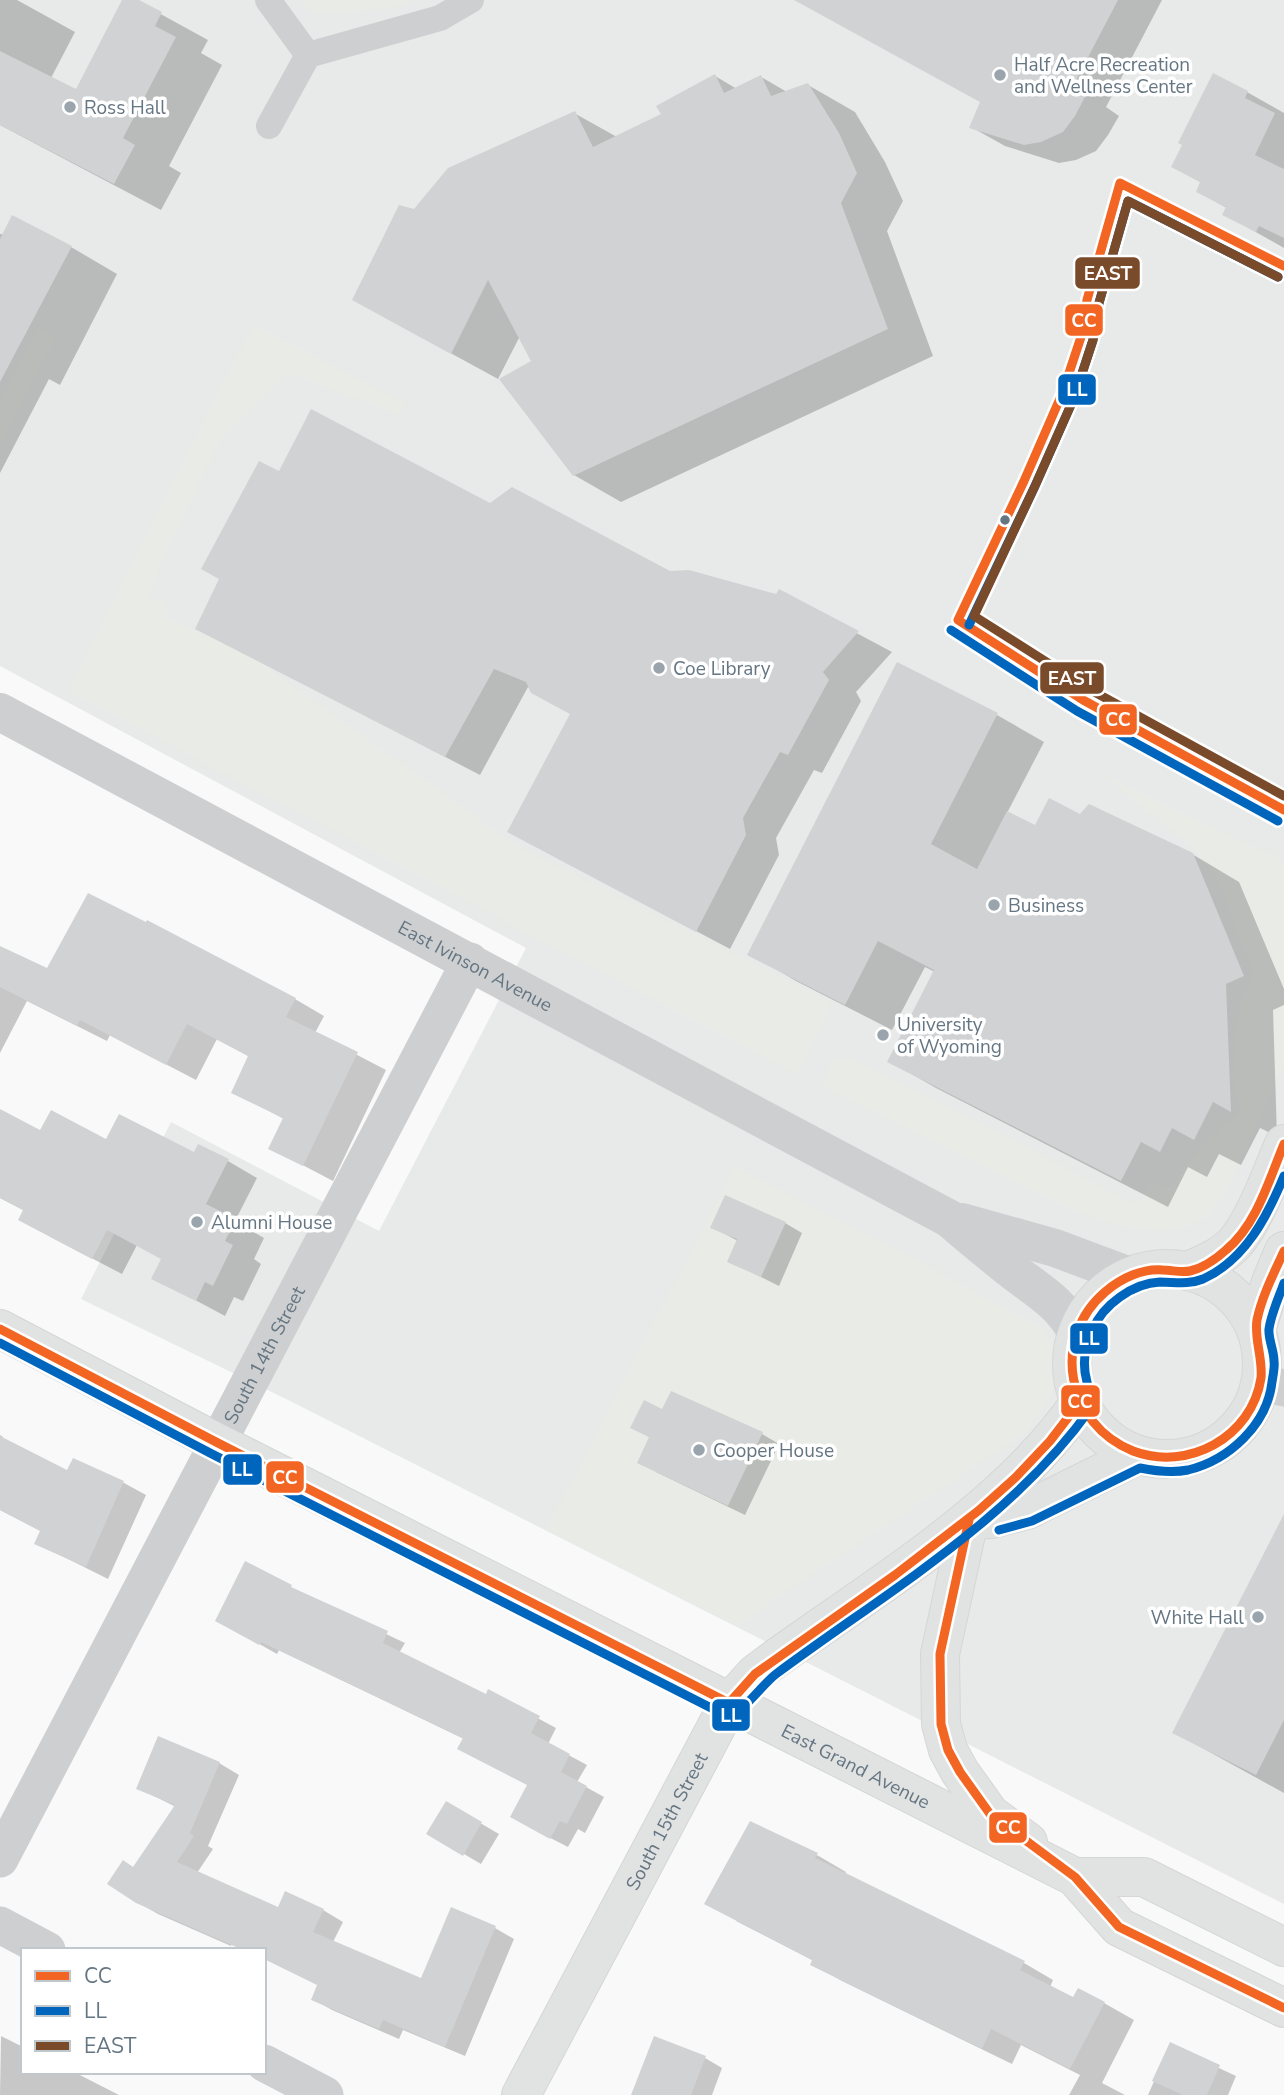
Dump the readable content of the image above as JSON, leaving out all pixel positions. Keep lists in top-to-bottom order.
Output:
{
  "streets": {
    "main road": ["East Grand Avenue", "South 15th Street"],
    "street": ["East Ivinson Avenue", "South 14th Street"]
  },
  "crossings": [
    ["East Ivinson Avenue", "South 14th Street"],
    ["East Ivinson Avenue", "South 15th Street"],
    ["South 14th Street", "East Grand Avenue"],
    ["East Grand Avenue", "South 15th Street"]
  ],
  "places": [
    "Half Acre Recreation and Wellness Center",
    "Ross Hall",
    "Coe Library",
    "Business",
    "University of Wyoming",
    "Alumni House",
    "Cooper House",
    "White Hall"
  ],
  "lines": ["transit line CC", "transit line LL", "transit line EAST"],
  "legend": ["CC", "LL", "EAST"]
}
